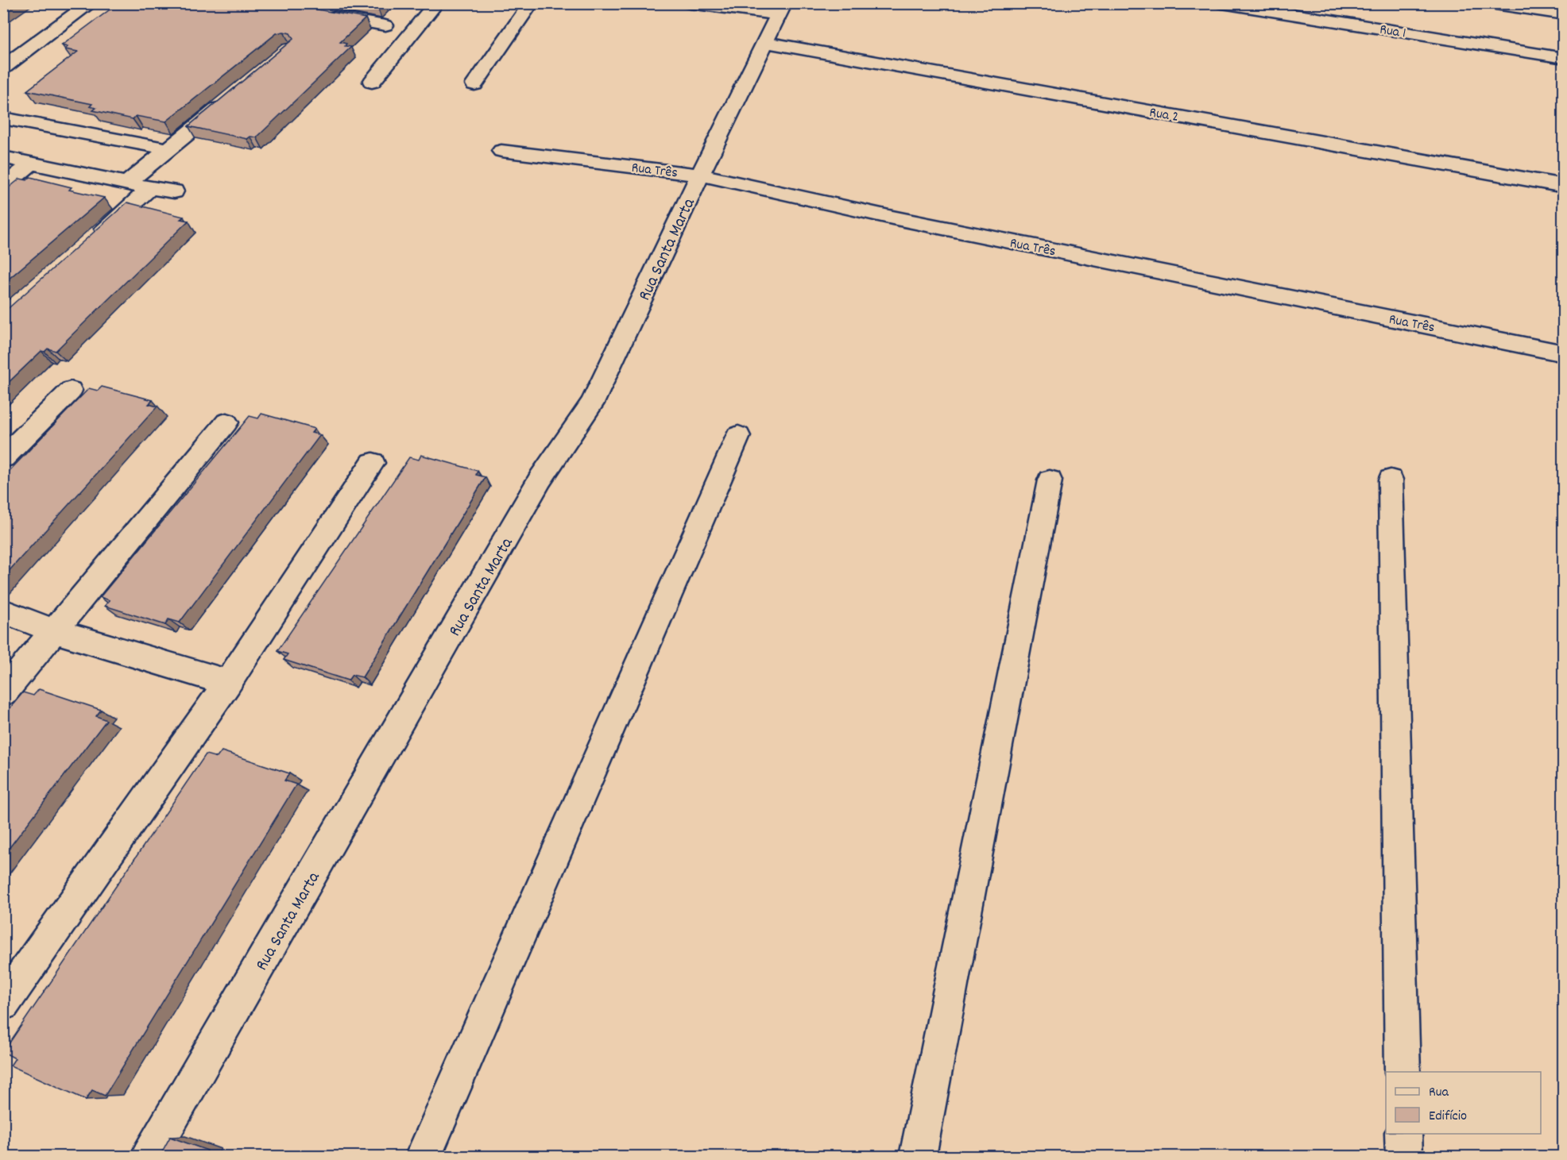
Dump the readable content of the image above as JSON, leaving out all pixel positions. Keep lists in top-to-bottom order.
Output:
{
  "streets": {
    "street": [
      "Rua 1",
      "Rua 2",
      "Rua Três",
      "Rua Santa Marta"
    ]
  },
  "crossings": [
    ["Rua 2", "Rua Santa Marta"],
    ["Rua Três", "Rua Santa Marta"]
  ],
  "legend": ["Rua", "Edifício"]
}
